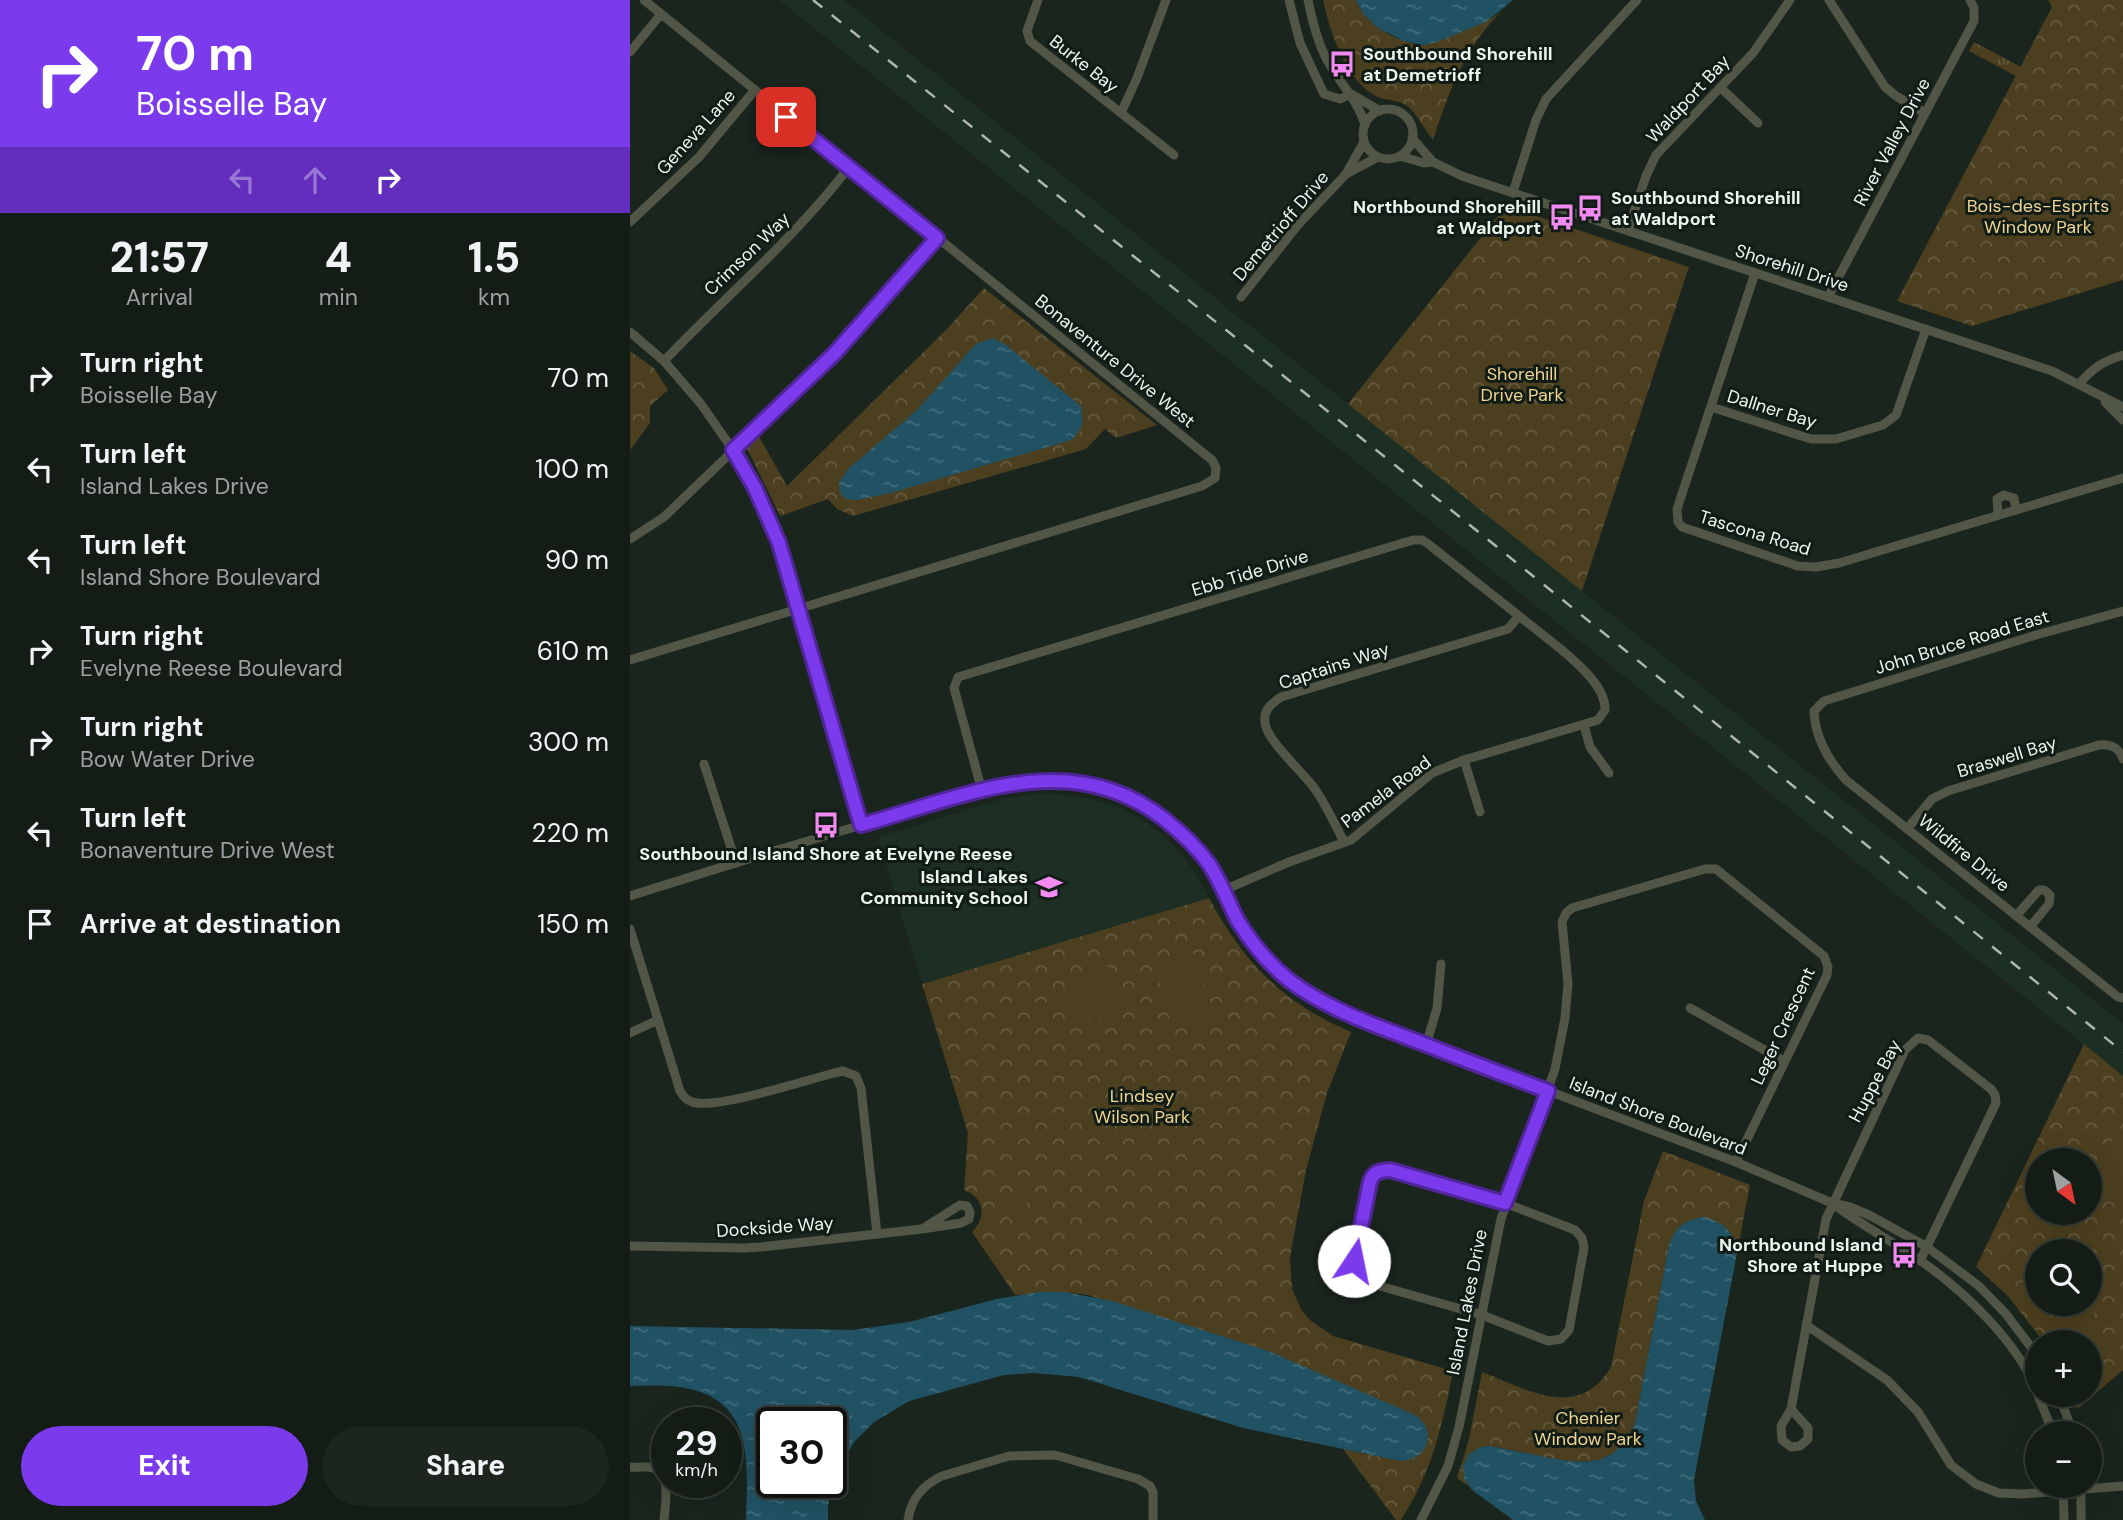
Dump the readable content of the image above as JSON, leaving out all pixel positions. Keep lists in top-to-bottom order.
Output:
{
  "streets": {
    "street": [
      "Burke Bay",
      "Waldport Bay",
      "Geneva Lane",
      "River Valley Drive",
      "Demetrioff Drive",
      "Crimson Way",
      "Shorehill Drive",
      "Bonaventure Drive West",
      "Dallner Bay",
      "Tascona Road",
      "Ebb Tide Drive",
      "John Bruce Road East",
      "Captains Way",
      "Braswell Bay",
      "Pamela Road",
      "Wildfire Drive",
      "Leger Crescent",
      "Huppe Bay",
      "Island Shore Boulevard",
      "Dockside Way",
      "Island Lakes Drive"
    ]
  },
  "crossings": [
    ["Waldport Bay", "Shorehill Drive"],
    ["Geneva Lane", "Bonaventure Drive West"],
    ["River Valley Drive", "Shorehill Drive"],
    ["Demetrioff Drive", "Shorehill Drive"],
    ["Crimson Way", "Bonaventure Drive West"],
    ["Shorehill Drive", "Dallner Bay"],
    ["Shorehill Drive", "Tascona Road"],
    ["Dallner Bay", "Tascona Road"],
    ["Ebb Tide Drive", "Captains Way"],
    ["Ebb Tide Drive", "Pamela Road"],
    ["Ebb Tide Drive", "Island Shore Boulevard"],
    ["John Bruce Road East", "Wildfire Drive"],
    ["Captains Way", "Pamela Road"],
    ["Braswell Bay", "Wildfire Drive"],
    ["Pamela Road", "Island Shore Boulevard"],
    ["Leger Crescent", "Island Shore Boulevard"],
    ["Leger Crescent", "Island Lakes Drive"],
    ["Huppe Bay", "Island Shore Boulevard"],
    ["Island Shore Boulevard", "Island Lakes Drive"]
  ],
  "parks": [
    "Bois-des-Esprits Window Park",
    "Shorehill Drive Park",
    "Lindsey Wilson Park",
    "Chenier Window Park"
  ],
  "places": {
    "bus stop": [
      "Southbound Shorehill at Demetrioff",
      "Southbound Shorehill at Waldport",
      "Northbound Shorehill at Waldport",
      "Southbound Island Shore at Evelyne Reese",
      "Northbound Island Shore at Huppe"
    ],
    "school or university": ["Island Lakes Community School"]
  },
  "north": "bottom right",
  "page": {
    "turn": ["70 m", "Boisselle Bay"],
    "eta": [
      "21:57",
      "Arrival",
      "4",
      "min",
      "1.5",
      "km"
    ],
    "list": [
      {
        "name": "Turn right",
        "note": "Boisselle Bay",
        "value": "70 m"
      },
      {
        "name": "Turn left",
        "note": "Island Lakes Drive",
        "value": "100 m"
      },
      {
        "name": "Turn left",
        "note": "Island Shore Boulevard",
        "value": "90 m"
      },
      {
        "name": "Turn right",
        "note": "Evelyne Reese Boulevard",
        "value": "610 m"
      },
      {
        "name": "Turn right",
        "note": "Bow Water Drive",
        "value": "300 m"
      },
      {
        "name": "Turn left",
        "note": "Bonaventure Drive West",
        "value": "220 m"
      },
      {
        "name": "Arrive at destination",
        "value": "150 m"
      }
    ],
    "map_buttons": ["+", "−"],
    "speed": "29 km/h",
    "limit": "30",
    "buttons": ["Exit", "Share"]
  }
}
